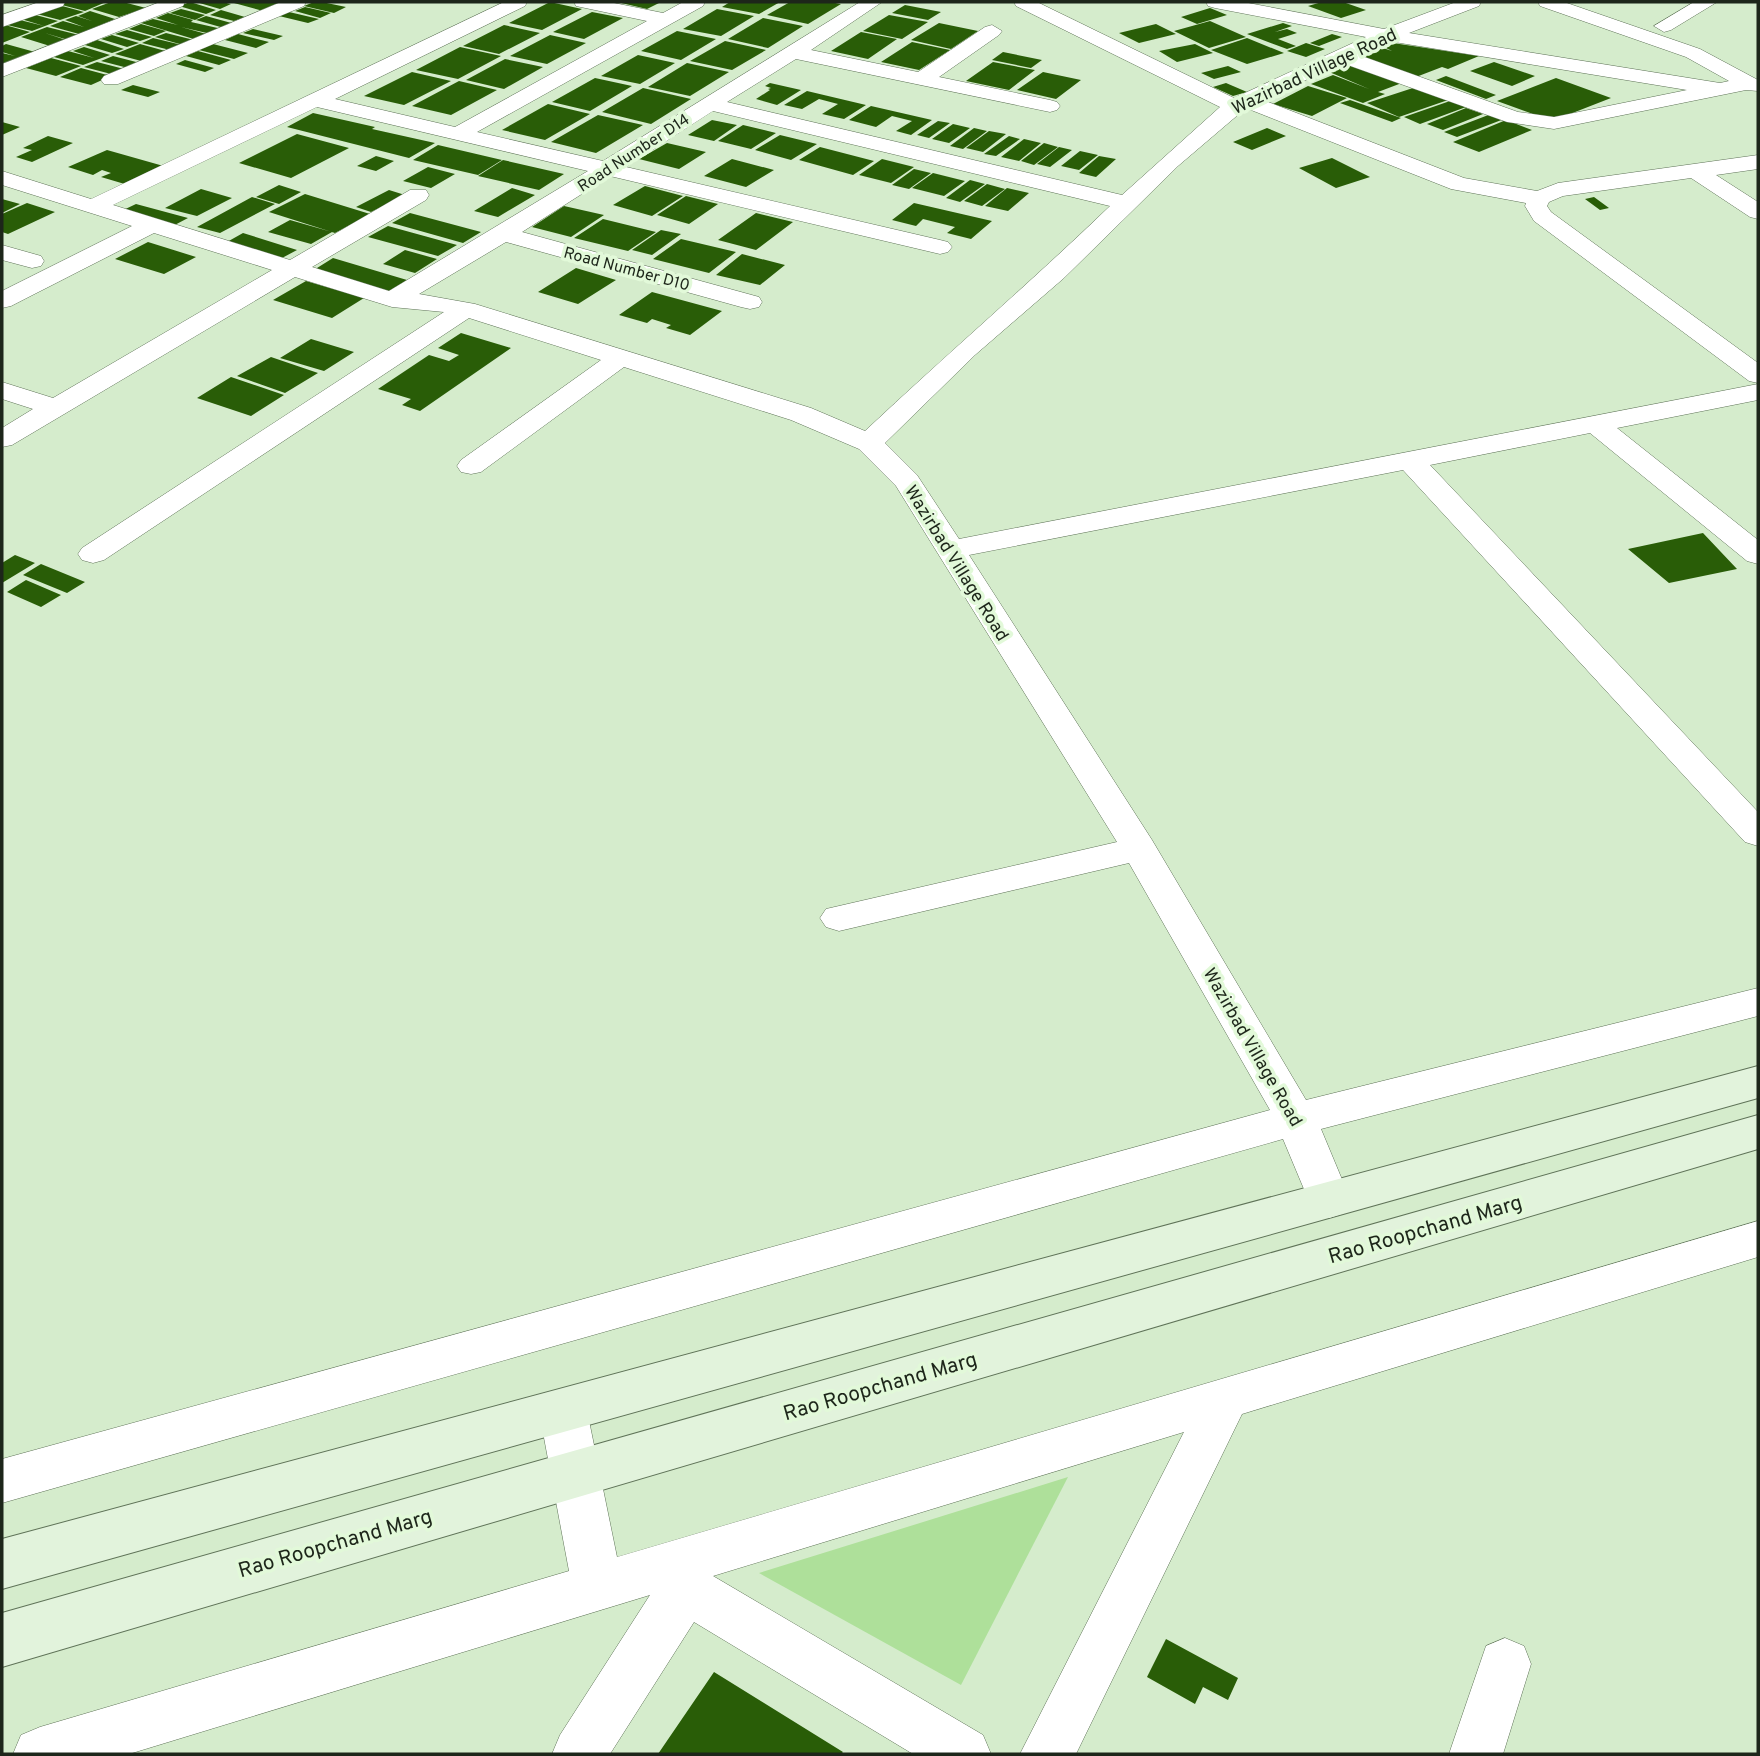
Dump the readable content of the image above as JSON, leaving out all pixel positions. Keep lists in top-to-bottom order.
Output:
{
  "streets": {
    "main road": ["Rao Roopchand Marg"],
    "street": ["Wazirbad Village Road", "Road Number D14", "Road Number D10"]
  },
  "crossings": [
    ["Road Number D14", "Road Number D10"]
  ]
}
